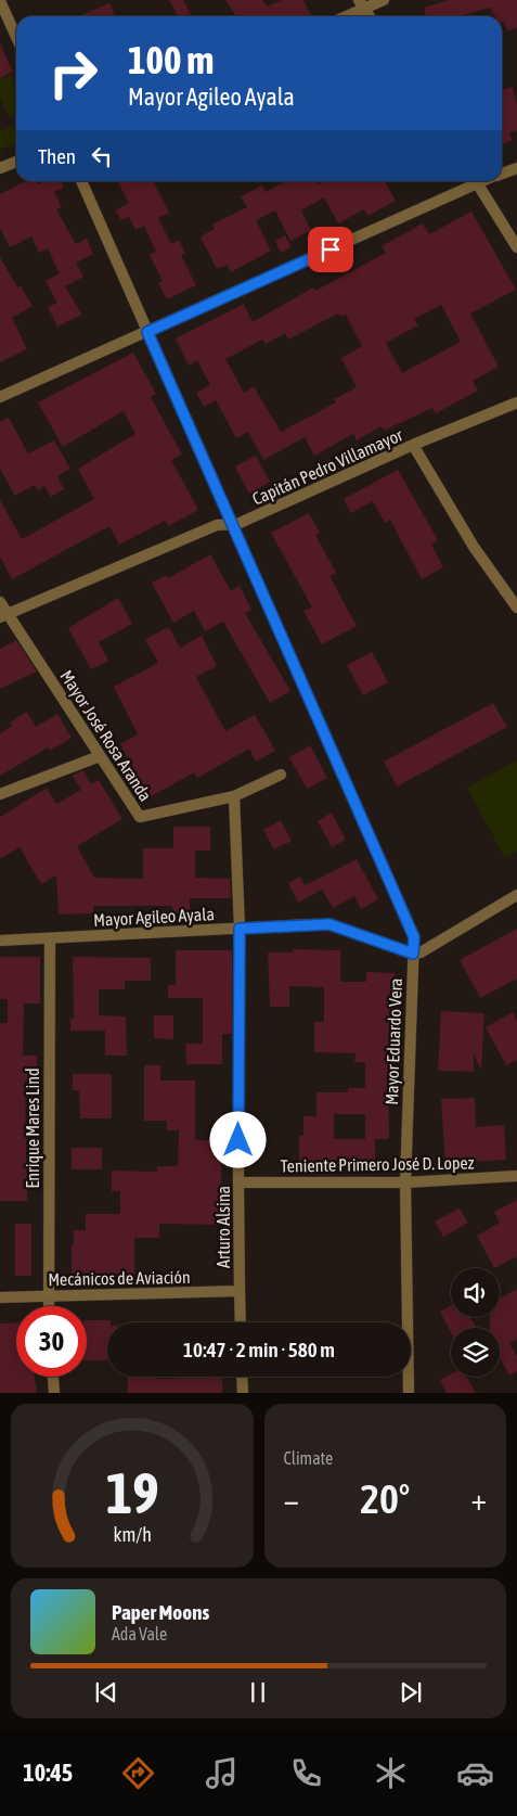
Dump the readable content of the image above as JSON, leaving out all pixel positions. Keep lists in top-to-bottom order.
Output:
{
  "streets": {
    "street": [
      "Capitán Pedro Villamayor",
      "Mayor José Rosa Aranda",
      "Mayor Agileo Ayala",
      "Mayor Eduardo Vera",
      "Enrique Mares Lind",
      "Teniente Primero José D. Lopez",
      "Arturo Alsina",
      "Mecánicos de Aviación"
    ]
  },
  "crossings": [
    ["Capitán Pedro Villamayor", "Mayor José Rosa Aranda"],
    ["Capitán Pedro Villamayor", "Mayor Eduardo Vera"],
    ["Mayor José Rosa Aranda", "Arturo Alsina"],
    ["Mayor Agileo Ayala", "Mayor Eduardo Vera"],
    ["Mayor Agileo Ayala", "Enrique Mares Lind"],
    ["Mayor Agileo Ayala", "Arturo Alsina"],
    ["Mayor Eduardo Vera", "Teniente Primero José D. Lopez"],
    ["Enrique Mares Lind", "Mecánicos de Aviación"],
    ["Teniente Primero José D. Lopez", "Arturo Alsina"],
    ["Arturo Alsina", "Mecánicos de Aviación"]
  ],
  "page": {
    "turn": ["100 m", "Mayor Agileo Ayala"],
    "then": "Then",
    "limit": "30",
    "trip": "10:47 · 2 min · 580 m",
    "tile": "Climate",
    "heat": ["−", "20°", "+"],
    "song": ["Paper Moons", "Ada Vale"],
    "tabs": "10:45",
    "gauge": ["19", "km/h"]
  }
}
